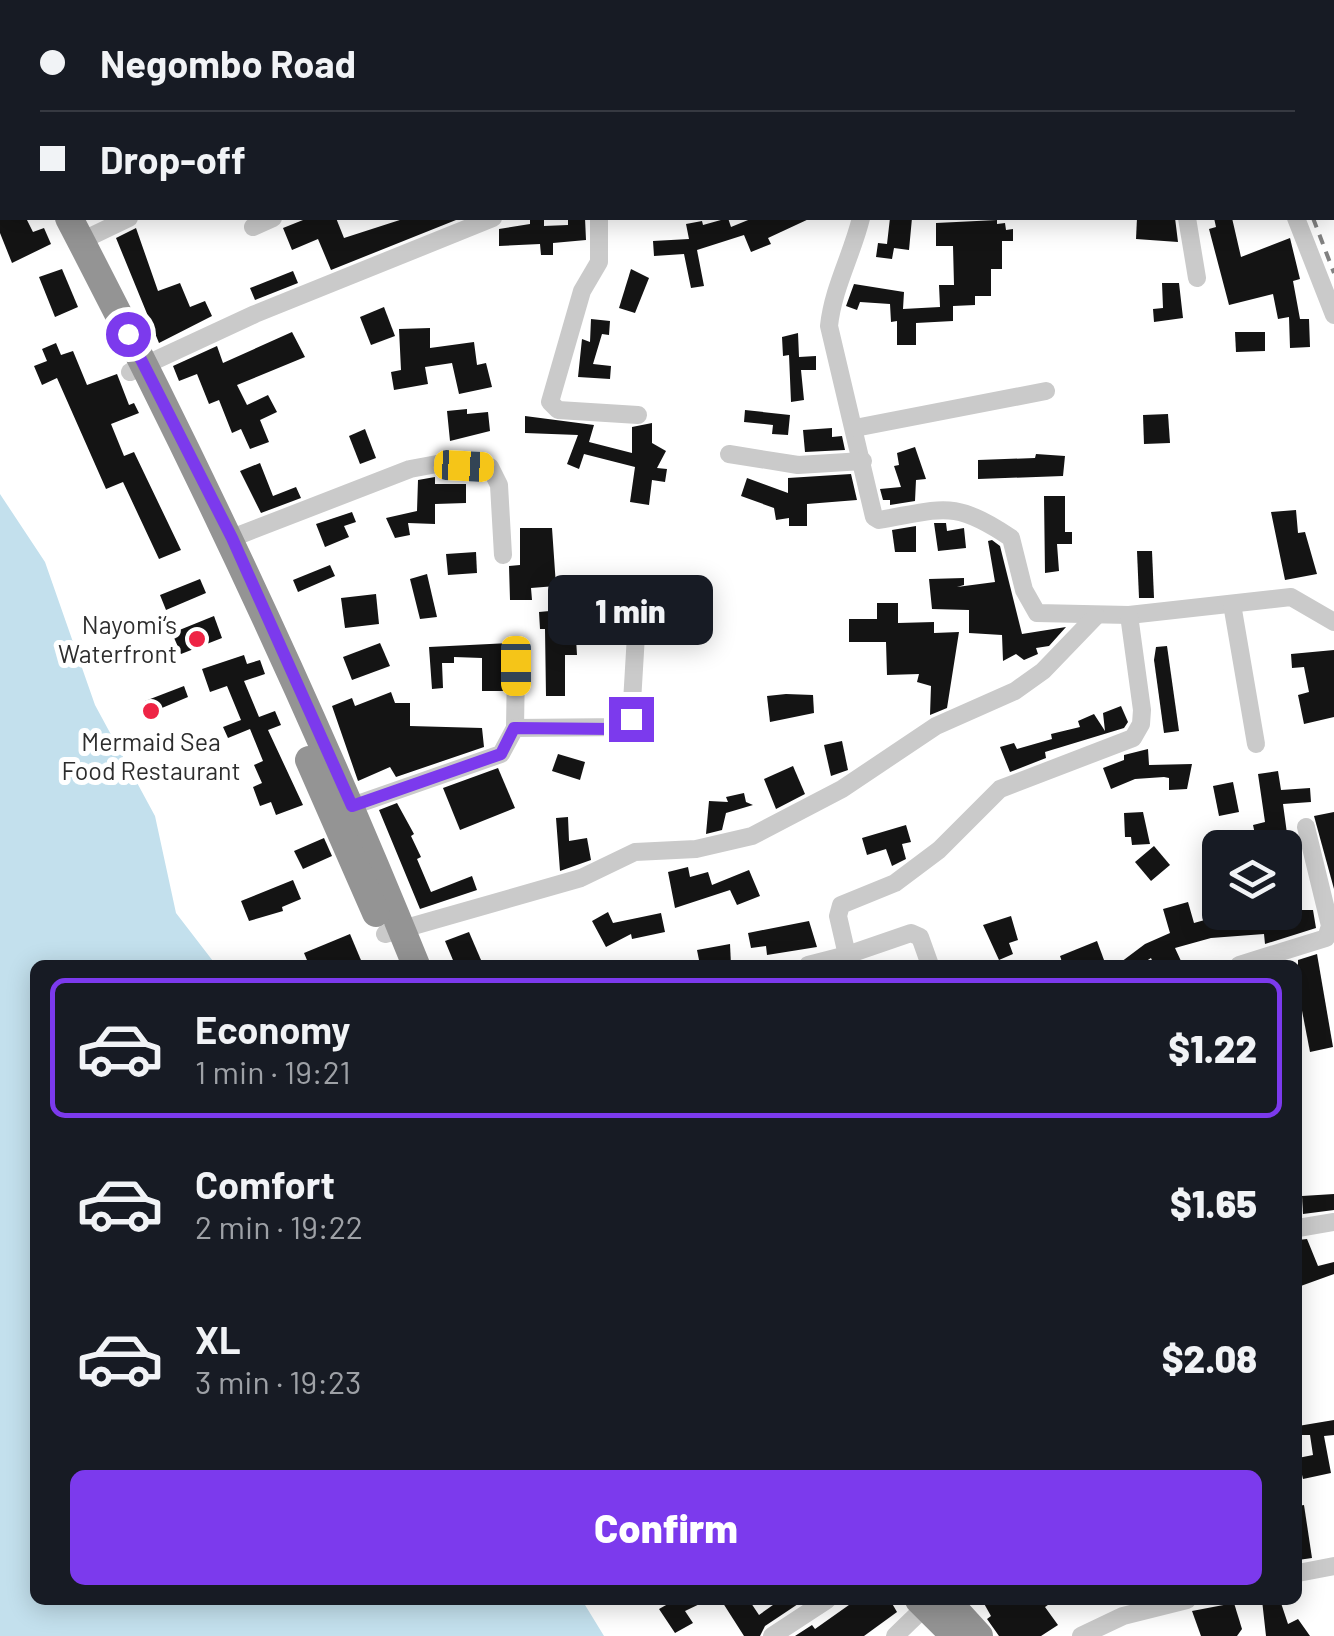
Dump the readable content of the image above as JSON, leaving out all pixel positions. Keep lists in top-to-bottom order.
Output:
{
  "places": ["Nayomi‘s Waterfront", "Mermaid Sea Food Restaurant"],
  "page": {
    "banner": ["Negombo Road", "Drop-off"],
    "bubble": "1 min",
    "list": [
      {
        "name": "Economy",
        "note": "1 min · 19:21",
        "value": "$1.22"
      },
      {
        "name": "Comfort",
        "note": "2 min · 19:22",
        "value": "$1.65"
      },
      {
        "name": "XL",
        "note": "3 min · 19:23",
        "value": "$2.08"
      }
    ],
    "buttons": "Confirm"
  }
}
